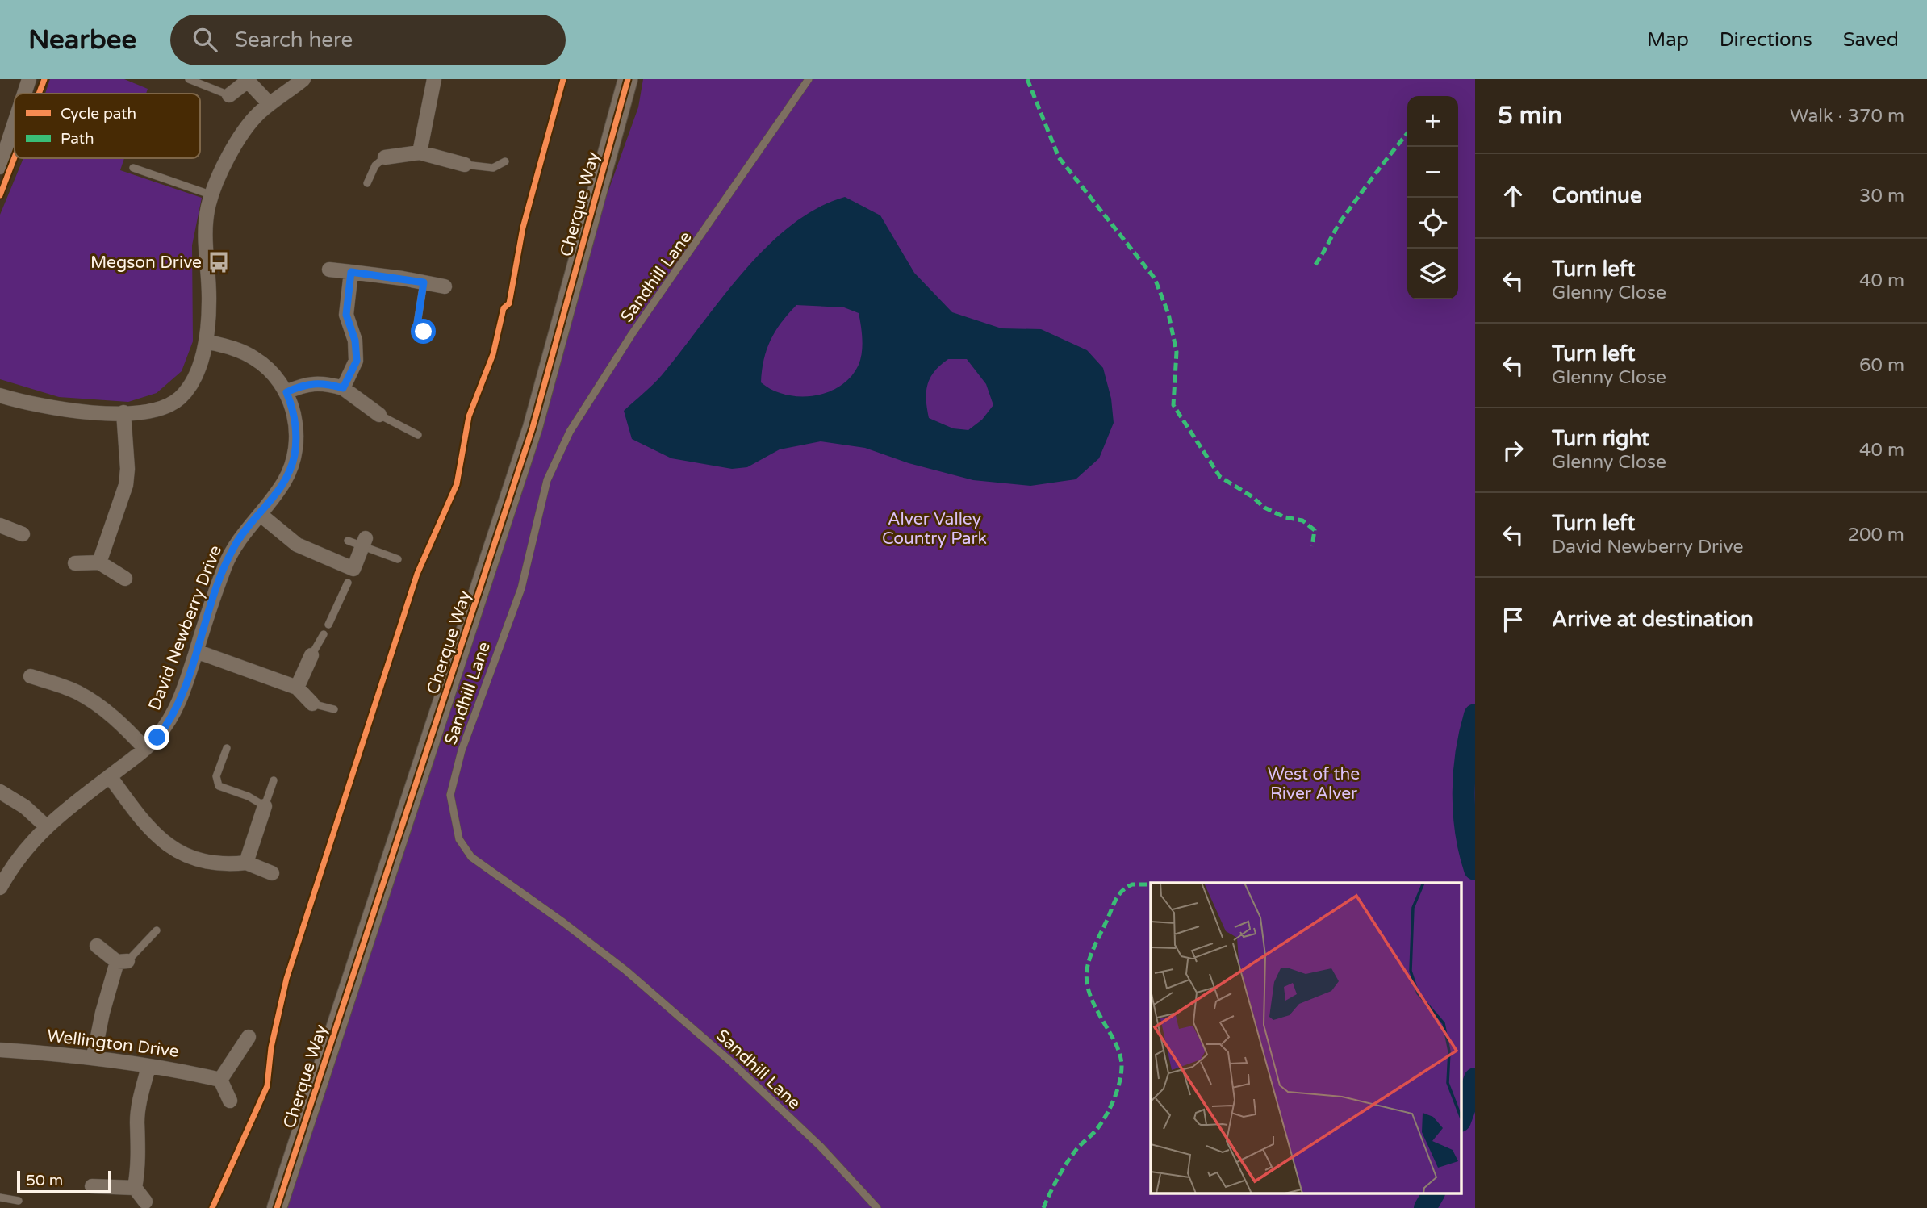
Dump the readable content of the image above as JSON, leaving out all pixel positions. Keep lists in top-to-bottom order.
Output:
{
  "streets": {
    "street": ["Cherque Way", "David Newberry Drive", "Wellington Drive"],
    "lane": ["Sandhill Lane"]
  },
  "parks": ["Alver Valley Country Park", "West of the River Alver"],
  "places": {
    "bus stop": ["Megson Drive"]
  },
  "legend": ["Cycle path", "Path"],
  "scale_bar": "50 m",
  "page": {
    "header": "Nearbee",
    "search": "Search here",
    "nav": ["Map", "Directions", "Saved"],
    "heading": ["5 min", "Walk · 370 m"],
    "map_buttons": ["+", "−"],
    "list": [
      ["Continue", "30 m"],
      ["Turn left", "Glenny Close", "40 m"],
      ["Turn left", "Glenny Close", "60 m"],
      ["Turn right", "Glenny Close", "40 m"],
      ["Turn left", "David Newberry Drive", "200 m"],
      "Arrive at destination"
    ],
    "scale": "50 m"
  }
}
